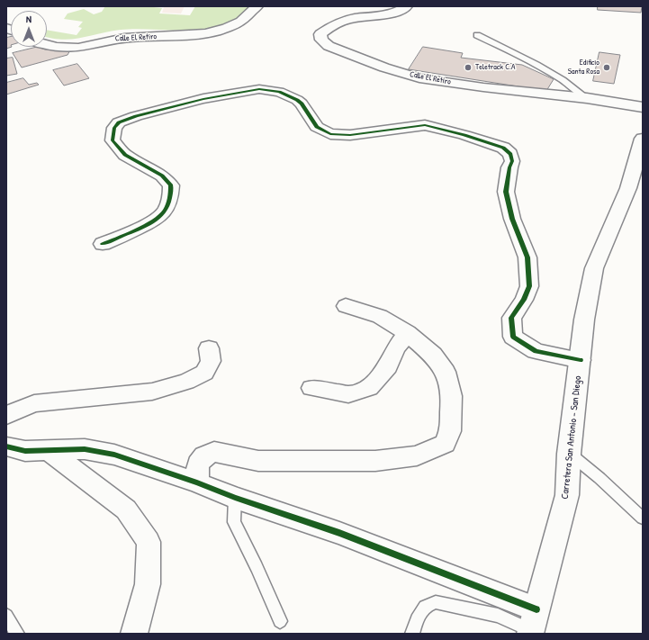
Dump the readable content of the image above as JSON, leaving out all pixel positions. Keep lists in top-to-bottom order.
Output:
{
  "streets": {
    "street": ["Calle El Retiro", "Carretera San Antonio - San Diego"]
  },
  "places": ["Teletrack C.A", "Edificio Santa Rosa"],
  "north": "top"
}
